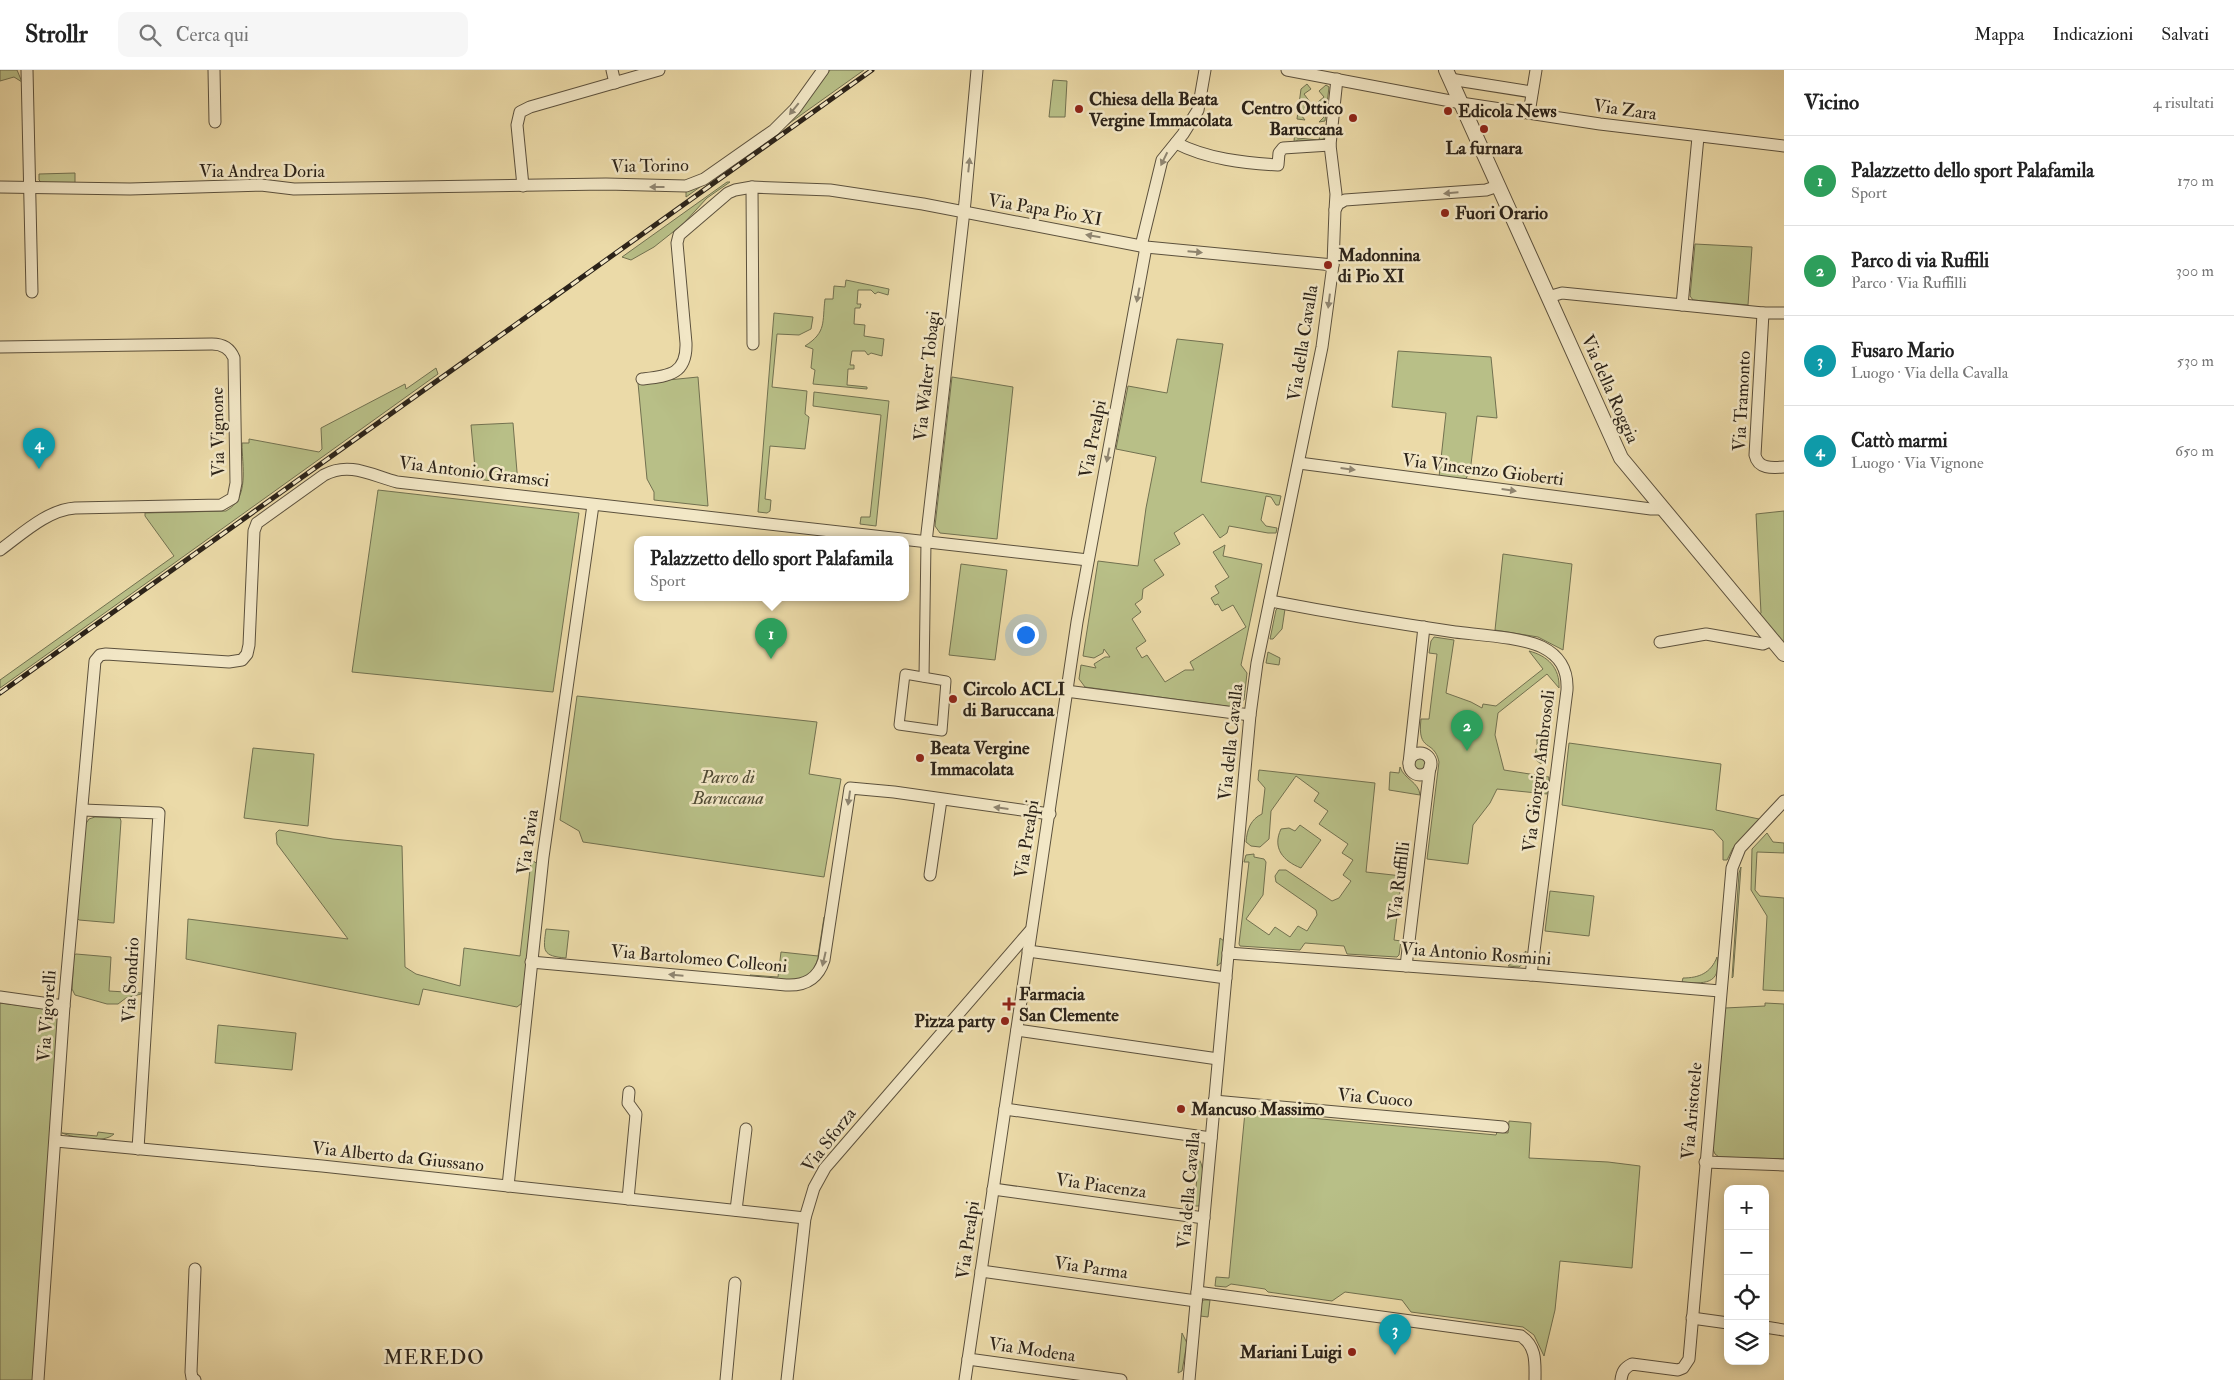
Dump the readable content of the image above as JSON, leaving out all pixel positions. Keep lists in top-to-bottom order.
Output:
{
  "streets": {
    "street": [
      "Via Zara",
      "Via Torino",
      "Via Andrea Doria",
      "Via Papa Pio XI",
      "Via della Cavalla",
      "Via Walter Tobagi",
      "Via della Roggia",
      "Via Tramonto",
      "Via Vignone",
      "Via Prealpi",
      "Via Vincenzo Gioberti",
      "Via Antonio Gramsci",
      "Via Giorgio Ambrosoli",
      "Via Pavia",
      "Via Ruffilli",
      "Via Antonio Rosmini",
      "Via Bartolomeo Colleoni",
      "Via Sondrio",
      "Via Vigorelli",
      "Via Cuoco",
      "Via Aristotele",
      "Via Sforza",
      "Via Alberto da Giussano",
      "Via Piacenza",
      "Via Parma",
      "Via Modena"
    ]
  },
  "crossings": [
    ["Via Zara", "Via della Cavalla"],
    ["Via Zara", "Via della Roggia"],
    ["Via Torino", "Via Andrea Doria"],
    ["Via Papa Pio XI", "Via della Cavalla"],
    ["Via Papa Pio XI", "Via Walter Tobagi"],
    ["Via Papa Pio XI", "Via Prealpi"],
    ["Via della Cavalla", "Via Vincenzo Gioberti"],
    ["Via della Cavalla", "Via Giorgio Ambrosoli"],
    ["Via della Cavalla", "Via Antonio Rosmini"],
    ["Via della Cavalla", "Via Cuoco"],
    ["Via della Cavalla", "Via Piacenza"],
    ["Via della Cavalla", "Via Parma"],
    ["Via Walter Tobagi", "Via Antonio Gramsci"],
    ["Via della Roggia", "Via Vincenzo Gioberti"],
    ["Via Prealpi", "Via Antonio Gramsci"],
    ["Via Prealpi", "Via Bartolomeo Colleoni"],
    ["Via Prealpi", "Via Sforza"],
    ["Via Prealpi", "Via Piacenza"],
    ["Via Prealpi", "Via Parma"],
    ["Via Prealpi", "Via Modena"],
    ["Via Antonio Gramsci", "Via Pavia"],
    ["Via Antonio Gramsci", "Via Vigorelli"],
    ["Via Giorgio Ambrosoli", "Via Antonio Rosmini"],
    ["Via Pavia", "Via Bartolomeo Colleoni"],
    ["Via Pavia", "Via Alberto da Giussano"],
    ["Via Ruffilli", "Via Antonio Rosmini"],
    ["Via Antonio Rosmini", "Via Aristotele"],
    ["Via Sondrio", "Via Vigorelli"],
    ["Via Sondrio", "Via Alberto da Giussano"],
    ["Via Vigorelli", "Via Alberto da Giussano"],
    ["Via Sforza", "Via Alberto da Giussano"]
  ],
  "one_way": ["Via Torino", "Via Vincenzo Gioberti"],
  "districts": ["MEREDO"],
  "parks": ["Parco di Baruccana"],
  "places": {
    "other": [
      "Chiesa della Beata Vergine Immacolata",
      "Edicola News",
      "Centro Ottico Baruccana",
      "La furnara",
      "Fuori Orario",
      "Madonnina di Pio XI",
      "Circolo ACLI di Baruccana",
      "Beata Vergine Immacolata",
      "Pizza party",
      "Mancuso Massimo",
      "Mariani Luigi"
    ],
    "health": ["Farmacia San Clemente"]
  },
  "page": {
    "header": "Strollr",
    "search": "Cerca qui",
    "nav": ["Mappa", "Indicazioni", "Salvati"],
    "heading": ["Vicino", "4 risultati"],
    "list": [
      {
        "mark": "1",
        "name": "Palazzetto dello sport Palafamila",
        "note": "Sport",
        "value": "170 m"
      },
      {
        "mark": "2",
        "name": "Parco di via Ruffili",
        "note": "Parco · Via Ruffilli",
        "value": "300 m"
      },
      {
        "mark": "3",
        "name": "Fusaro Mario",
        "note": "Luogo · Via della Cavalla",
        "value": "530 m"
      },
      {
        "mark": "4",
        "name": "Cattò marmi",
        "note": "Luogo · Via Vignone",
        "value": "650 m"
      }
    ],
    "pins": [
      "4",
      "1",
      "2",
      "3"
    ],
    "popup": ["Palazzetto dello sport Palafamila", "Sport"],
    "map_buttons": ["+", "−"]
  }
}
